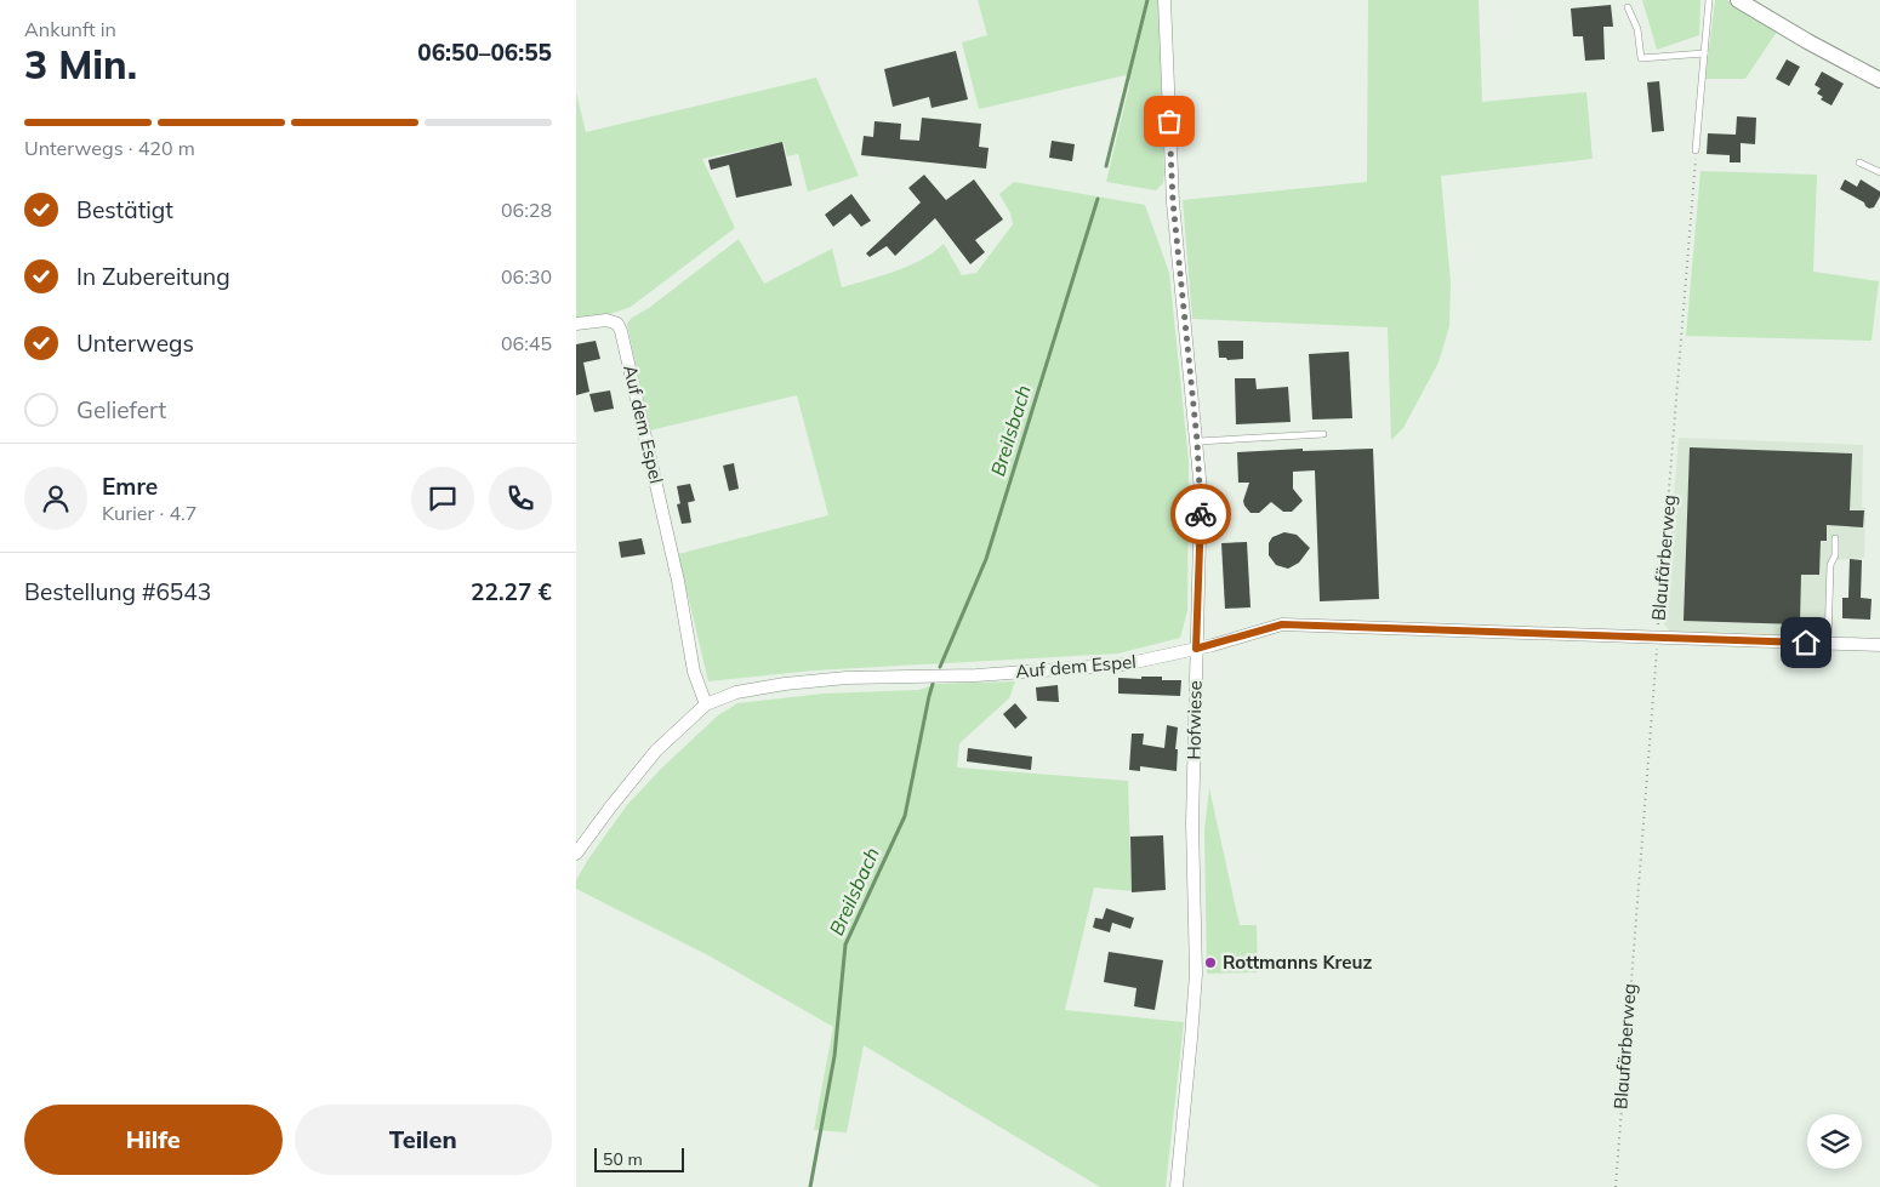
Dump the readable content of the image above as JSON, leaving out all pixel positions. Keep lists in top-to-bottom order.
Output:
{
  "streets": {
    "street": ["Auf dem Espel", "Hofwiese"],
    "path": ["Blaufärberweg"]
  },
  "crossings": [
    ["Auf dem Espel", "Blaufärberweg"],
    ["Auf dem Espel", "Hofwiese"]
  ],
  "water": ["Breilsbach"],
  "places": ["Rottmanns Kreuz"],
  "scale_bar": "50 m",
  "page": {
    "heading": ["3 Min.", "Ankunft in", "06:50–06:55"],
    "panel": [
      "Emre",
      "Kurier · 4.7",
      "Bestellung #6543",
      "22.27 €"
    ],
    "bar": "Unterwegs · 420 m",
    "list": [
      ["Bestätigt", "06:28"],
      ["In Zubereitung", "06:30"],
      ["Unterwegs", "06:45"],
      "Geliefert"
    ],
    "buttons": ["Hilfe", "Teilen"],
    "scale": "50 m"
  }
}
